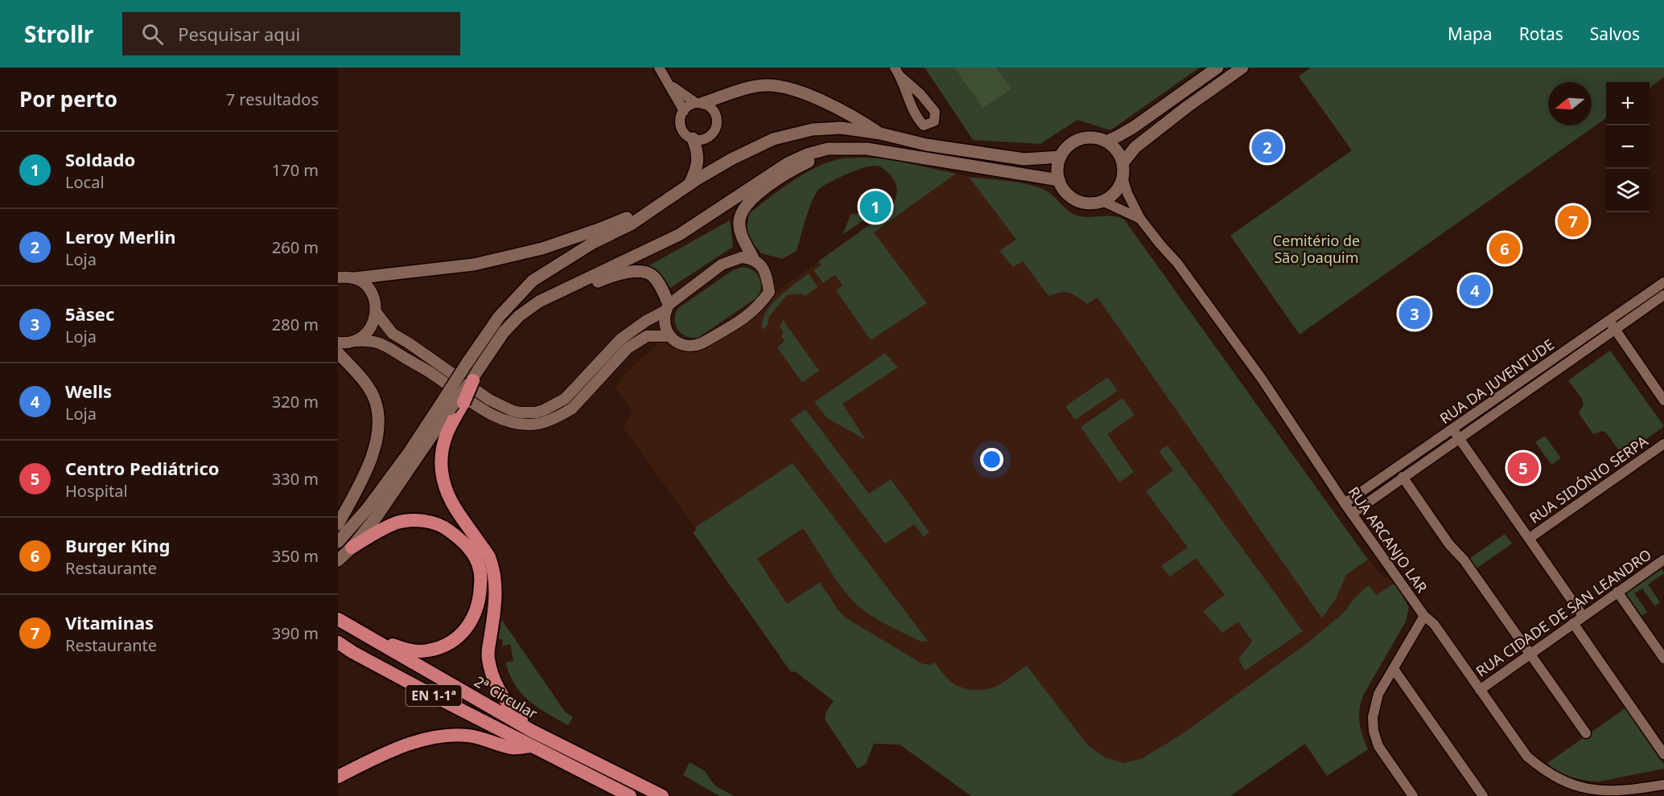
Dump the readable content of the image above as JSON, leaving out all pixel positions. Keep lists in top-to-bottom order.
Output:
{
  "streets": {
    "highway": ["EN 1-1ª", "2ª Circular"],
    "street": [
      "RUA DA JUVENTUDE",
      "RUA SIDÓNIO SERPA",
      "RUA ARCANJO LAR",
      "RUA CIDADE DE SAN LEANDRO"
    ]
  },
  "crossings": [
    ["RUA DA JUVENTUDE", "RUA ARCANJO LAR"],
    ["RUA ARCANJO LAR", "RUA CIDADE DE SAN LEANDRO"]
  ],
  "parks": ["Cemitério de São Joaquim"],
  "north": "left",
  "page": {
    "header": "Strollr",
    "search": "Pesquisar aqui",
    "nav": ["Mapa", "Rotas", "Salvos"],
    "heading": ["Por perto", "7 resultados"],
    "map_buttons": ["+", "−"],
    "pins": [
      "2",
      "1",
      "7",
      "6",
      "4",
      "3",
      "5"
    ],
    "list": [
      {
        "mark": "1",
        "name": "Soldado",
        "note": "Local",
        "value": "170 m"
      },
      {
        "mark": "2",
        "name": "Leroy Merlin",
        "note": "Loja",
        "value": "260 m"
      },
      {
        "mark": "3",
        "name": "5àsec",
        "note": "Loja",
        "value": "280 m"
      },
      {
        "mark": "4",
        "name": "Wells",
        "note": "Loja",
        "value": "320 m"
      },
      {
        "mark": "5",
        "name": "Centro Pediátrico",
        "note": "Hospital",
        "value": "330 m"
      },
      {
        "mark": "6",
        "name": "Burger King",
        "note": "Restaurante",
        "value": "350 m"
      },
      {
        "mark": "7",
        "name": "Vitaminas",
        "note": "Restaurante",
        "value": "390 m"
      }
    ]
  }
}
